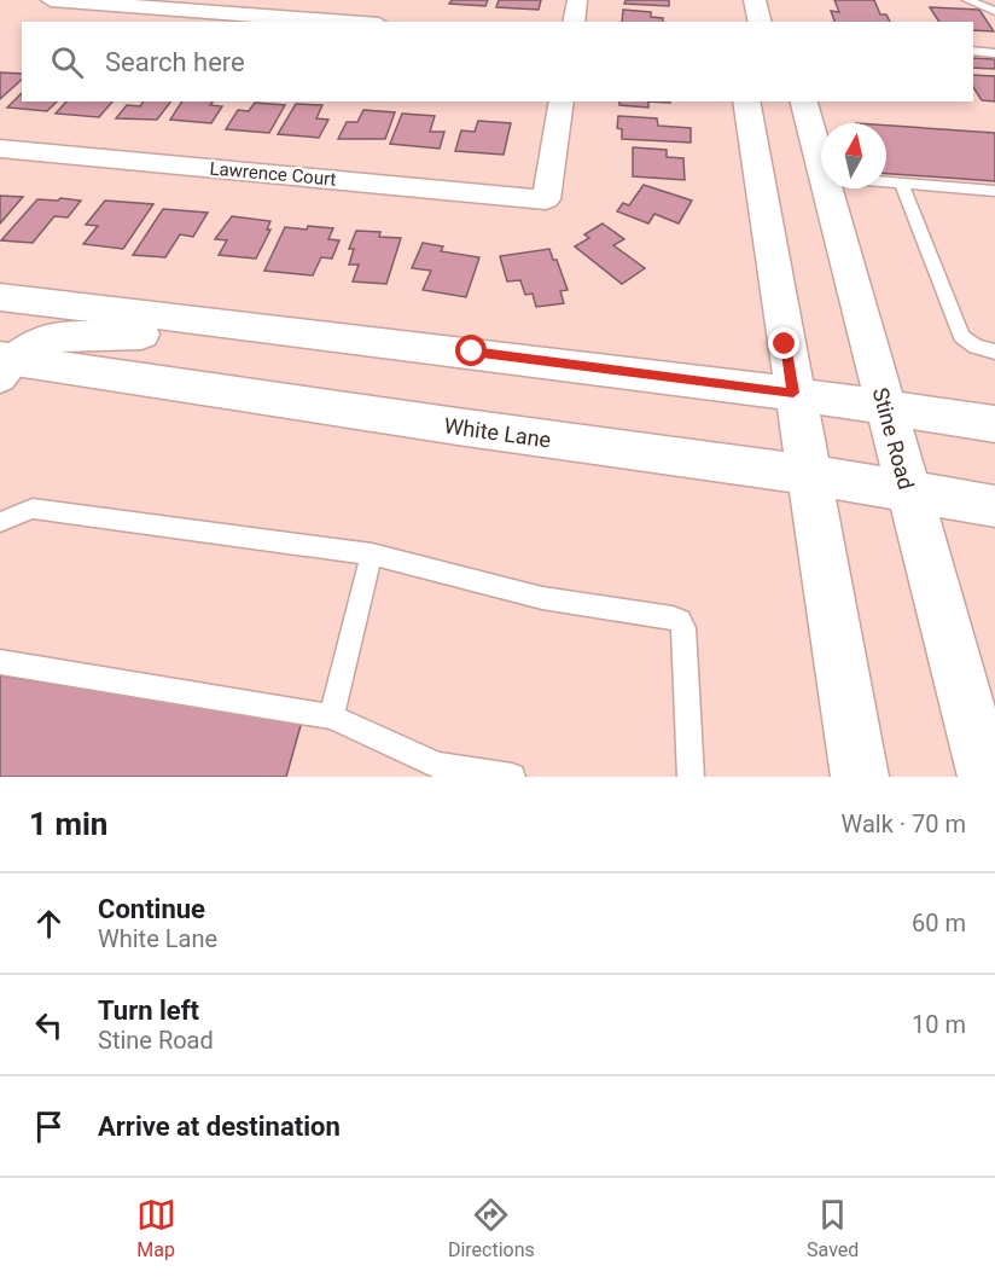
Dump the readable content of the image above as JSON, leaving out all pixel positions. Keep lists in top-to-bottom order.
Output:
{
  "streets": {
    "main road": ["White Lane", "Stine Road"],
    "street": ["Lawrence Court"]
  },
  "crossings": [
    ["White Lane", "Stine Road"]
  ],
  "north": "top",
  "page": {
    "search": "Search here",
    "heading": ["1 min", "Walk · 70 m"],
    "list": [
      ["Continue", "White Lane", "60 m"],
      ["Turn left", "Stine Road", "10 m"],
      "Arrive at destination"
    ],
    "nav": ["Map", "Directions", "Saved"]
  }
}
